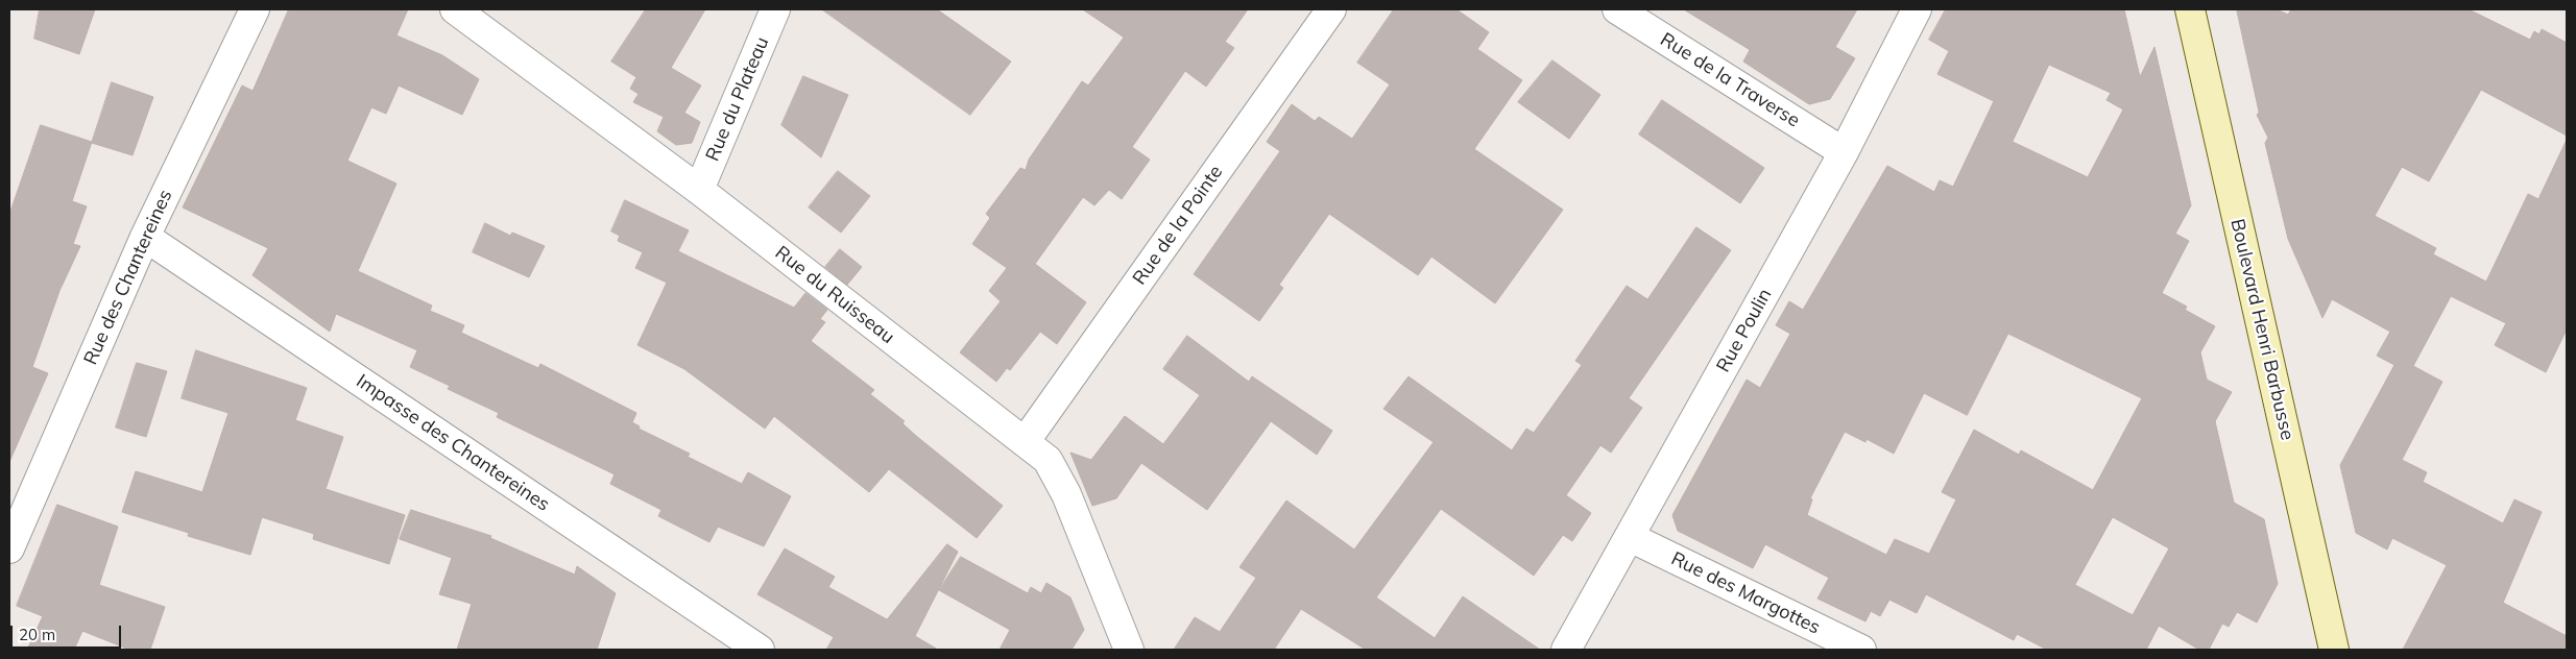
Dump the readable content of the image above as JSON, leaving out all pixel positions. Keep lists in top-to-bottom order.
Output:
{
  "streets": {
    "main road": ["Boulevard Henri Barbusse"],
    "street": [
      "Rue de la Traverse",
      "Rue du Plateau",
      "Rue de la Pointe",
      "Rue des Chantereines",
      "Rue du Ruisseau",
      "Rue Poulin",
      "Impasse des Chantereines",
      "Rue des Margottes"
    ]
  },
  "crossings": [
    ["Rue de la Traverse", "Rue Poulin"],
    ["Rue du Plateau", "Rue du Ruisseau"],
    ["Rue de la Pointe", "Rue du Ruisseau"],
    ["Rue des Chantereines", "Impasse des Chantereines"],
    ["Rue Poulin", "Rue des Margottes"]
  ],
  "scale_bar": "20 m"
}
